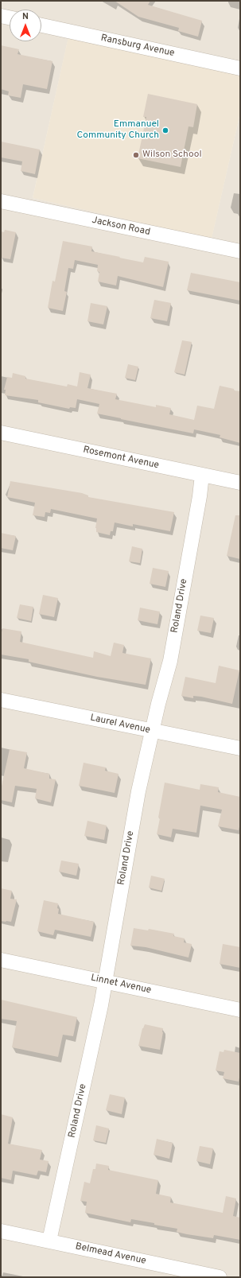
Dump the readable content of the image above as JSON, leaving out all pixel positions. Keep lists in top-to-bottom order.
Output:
{
  "streets": {
    "street": [
      "Ransburg Avenue",
      "Jackson Road",
      "Rosemont Avenue",
      "Roland Drive",
      "Laurel Avenue",
      "Linnet Avenue",
      "Belmead Avenue"
    ]
  },
  "crossings": [
    ["Rosemont Avenue", "Roland Drive"],
    ["Roland Drive", "Laurel Avenue"],
    ["Roland Drive", "Linnet Avenue"],
    ["Roland Drive", "Belmead Avenue"]
  ],
  "places": ["Emmanuel Community Church", "Wilson School"],
  "north": "top"
}
